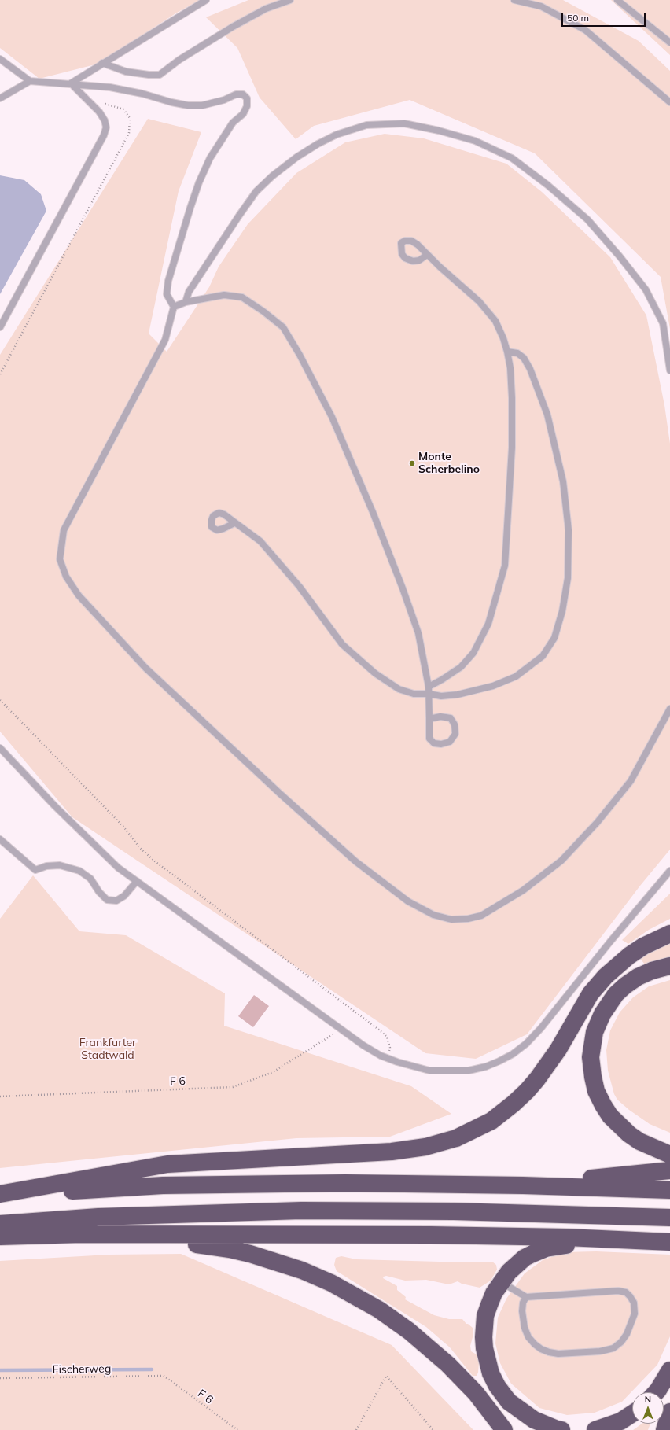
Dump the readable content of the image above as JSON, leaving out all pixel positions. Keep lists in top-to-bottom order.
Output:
{
  "streets": {
    "path": ["F 6", "Fischerweg"]
  },
  "crossings": [
    ["F 6", "Fischerweg"]
  ],
  "parks": ["Frankfurter Stadtwald"],
  "places": ["Monte Scherbelino"],
  "scale_bar": "50 m",
  "north": "top"
}
